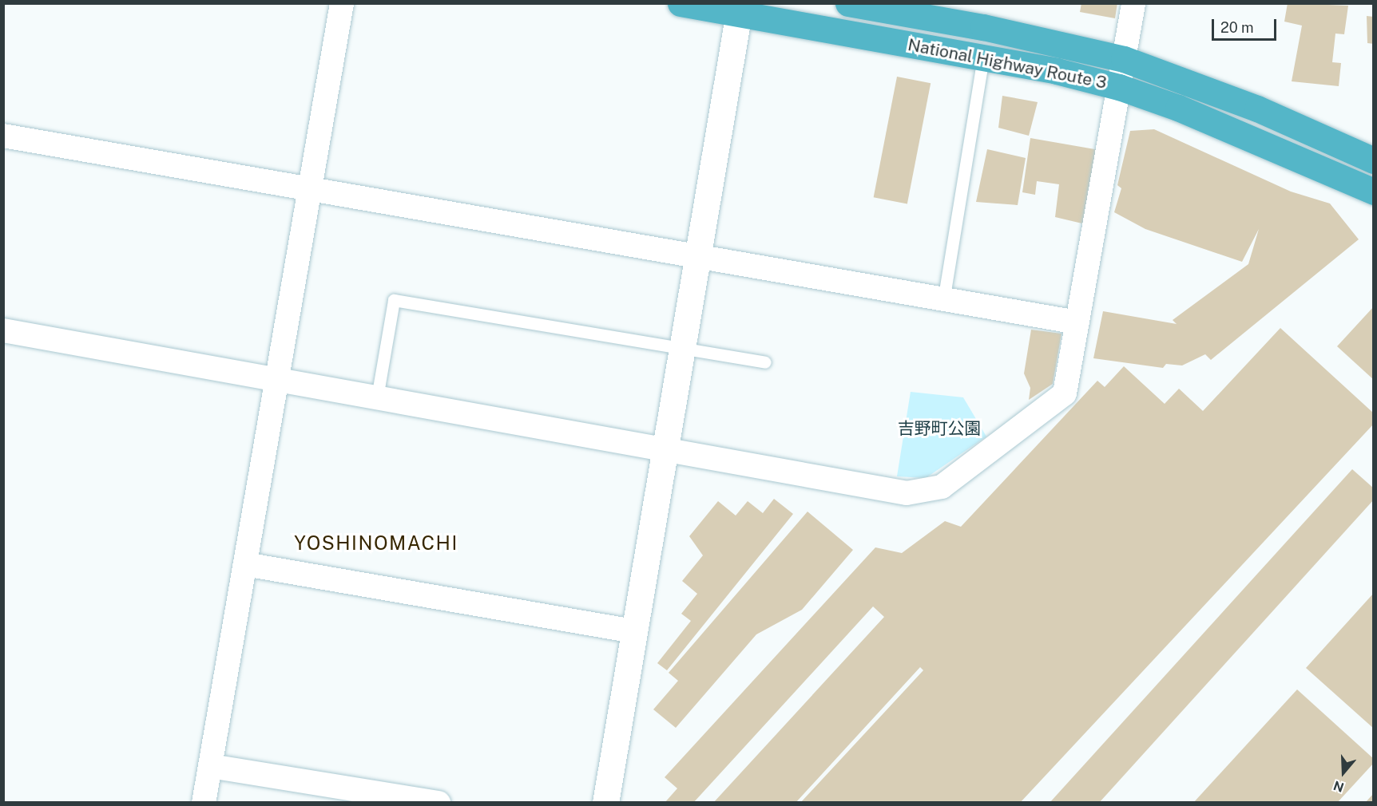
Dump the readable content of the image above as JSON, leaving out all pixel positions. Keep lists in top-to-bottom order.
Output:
{
  "streets": {
    "highway": ["National Highway Route 3"]
  },
  "districts": ["YOSHINOMACHI"],
  "parks": ["吉野町公園"],
  "scale_bar": "20 m",
  "north": "bottom"
}
